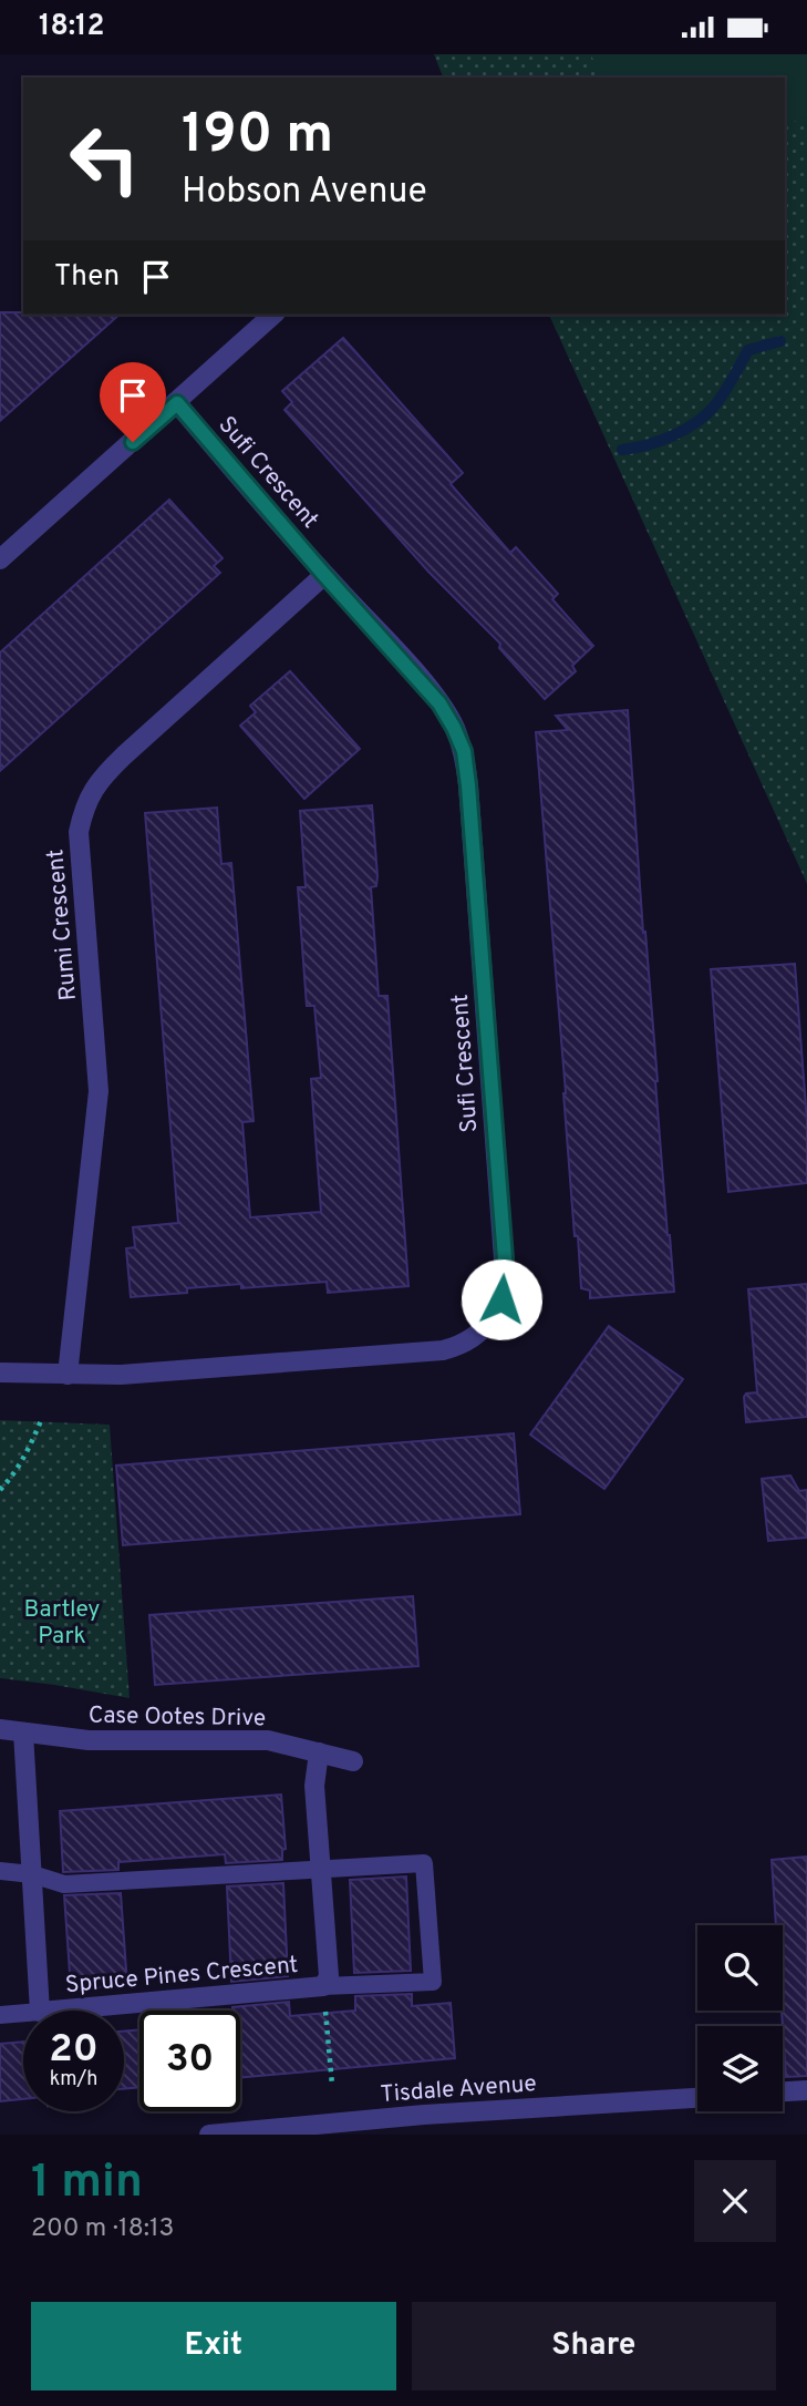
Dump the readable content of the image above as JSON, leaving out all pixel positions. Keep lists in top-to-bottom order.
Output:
{
  "streets": {
    "street": [
      "Sufi Crescent",
      "Rumi Crescent",
      "Case Ootes Drive",
      "Spruce Pines Crescent",
      "Tisdale Avenue"
    ]
  },
  "crossings": [
    ["Sufi Crescent", "Rumi Crescent"],
    ["Case Ootes Drive", "Spruce Pines Crescent"]
  ],
  "parks": ["Bartley Park"],
  "page": {
    "status": "18:12",
    "turn": ["190 m", "Hobson Avenue"],
    "then": "Then",
    "speed": "20 km/h",
    "limit": "30",
    "heading": ["1 min", "200 m · 18:13"],
    "buttons": ["Exit", "Share"]
  }
}
